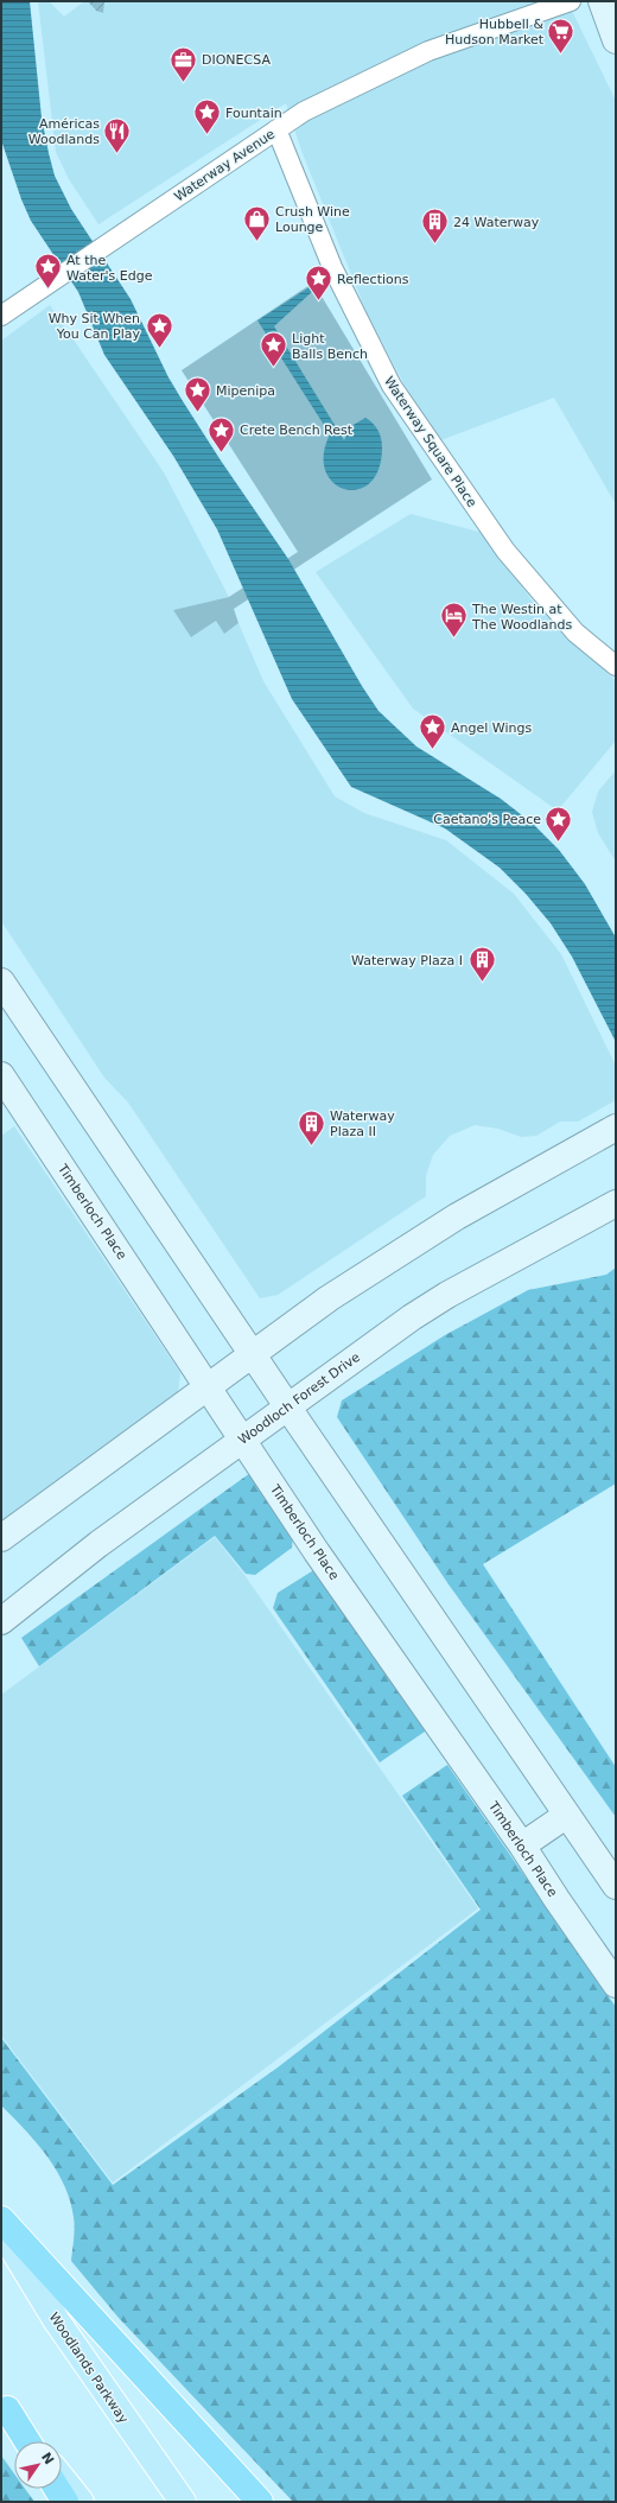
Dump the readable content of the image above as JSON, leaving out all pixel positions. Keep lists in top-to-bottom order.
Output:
{
  "streets": {
    "main road": ["Woodlands Parkway"],
    "street": [
      "Waterway Avenue",
      "Waterway Square Place",
      "Timberloch Place",
      "Woodloch Forest Drive"
    ]
  },
  "crossings": [
    ["Waterway Avenue", "Waterway Square Place"],
    ["Timberloch Place", "Woodloch Forest Drive"]
  ],
  "places": {
    "supermarket": ["Hubbell & Hudson Market"],
    "office": ["DIONECSA"],
    "place": [
      "Fountain",
      "At the Water's Edge",
      "Reflections",
      "Why Sit When You Can Play",
      "Light Balls Bench",
      "Mipenipa",
      "Crete Bench Rest",
      "Angel Wings",
      "Caetano's Peace"
    ],
    "restaurant": ["Américas Woodlands"],
    "shop": ["Crush Wine Lounge"],
    "building": ["24 Waterway", "Waterway Plaza I", "Waterway Plaza II"],
    "hotel": ["The Westin at The Woodlands"]
  },
  "north": "top right"
}
